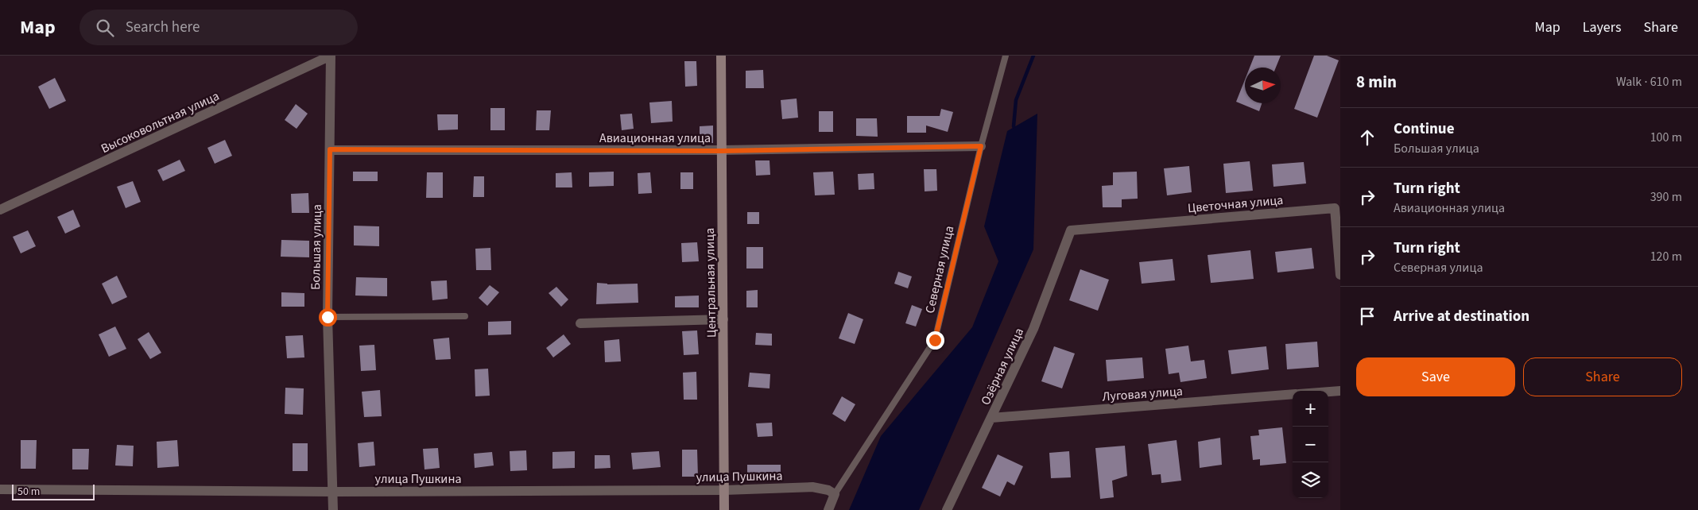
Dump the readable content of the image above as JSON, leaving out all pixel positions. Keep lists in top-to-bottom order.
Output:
{
  "streets": {
    "street": [
      "Высоковольтная улица",
      "Авиационная улица",
      "Цветочная улица",
      "Большая улица",
      "Северная улица",
      "Центральная улица",
      "Озёрная улица",
      "Луговая улица",
      "улица Пушкина"
    ]
  },
  "crossings": [
    ["Высоковольтная улица", "Большая улица"],
    ["Авиационная улица", "Большая улица"],
    ["Авиационная улица", "Северная улица"],
    ["Авиационная улица", "Центральная улица"],
    ["Цветочная улица", "Озёрная улица"],
    ["Большая улица", "улица Пушкина"],
    ["Северная улица", "улица Пушкина"],
    ["Центральная улица", "улица Пушкина"],
    ["Озёрная улица", "Луговая улица"]
  ],
  "scale_bar": "50 m",
  "north": "right",
  "page": {
    "header": "Map",
    "search": "Search here",
    "nav": ["Map", "Layers", "Share"],
    "heading": ["8 min", "Walk · 610 m"],
    "list": [
      ["Continue", "Большая улица", "100 m"],
      ["Turn right", "Авиационная улица", "390 m"],
      ["Turn right", "Северная улица", "120 m"],
      "Arrive at destination"
    ],
    "buttons": ["Save", "Share"],
    "map_buttons": ["+", "−"],
    "scale": "50 m"
  }
}
